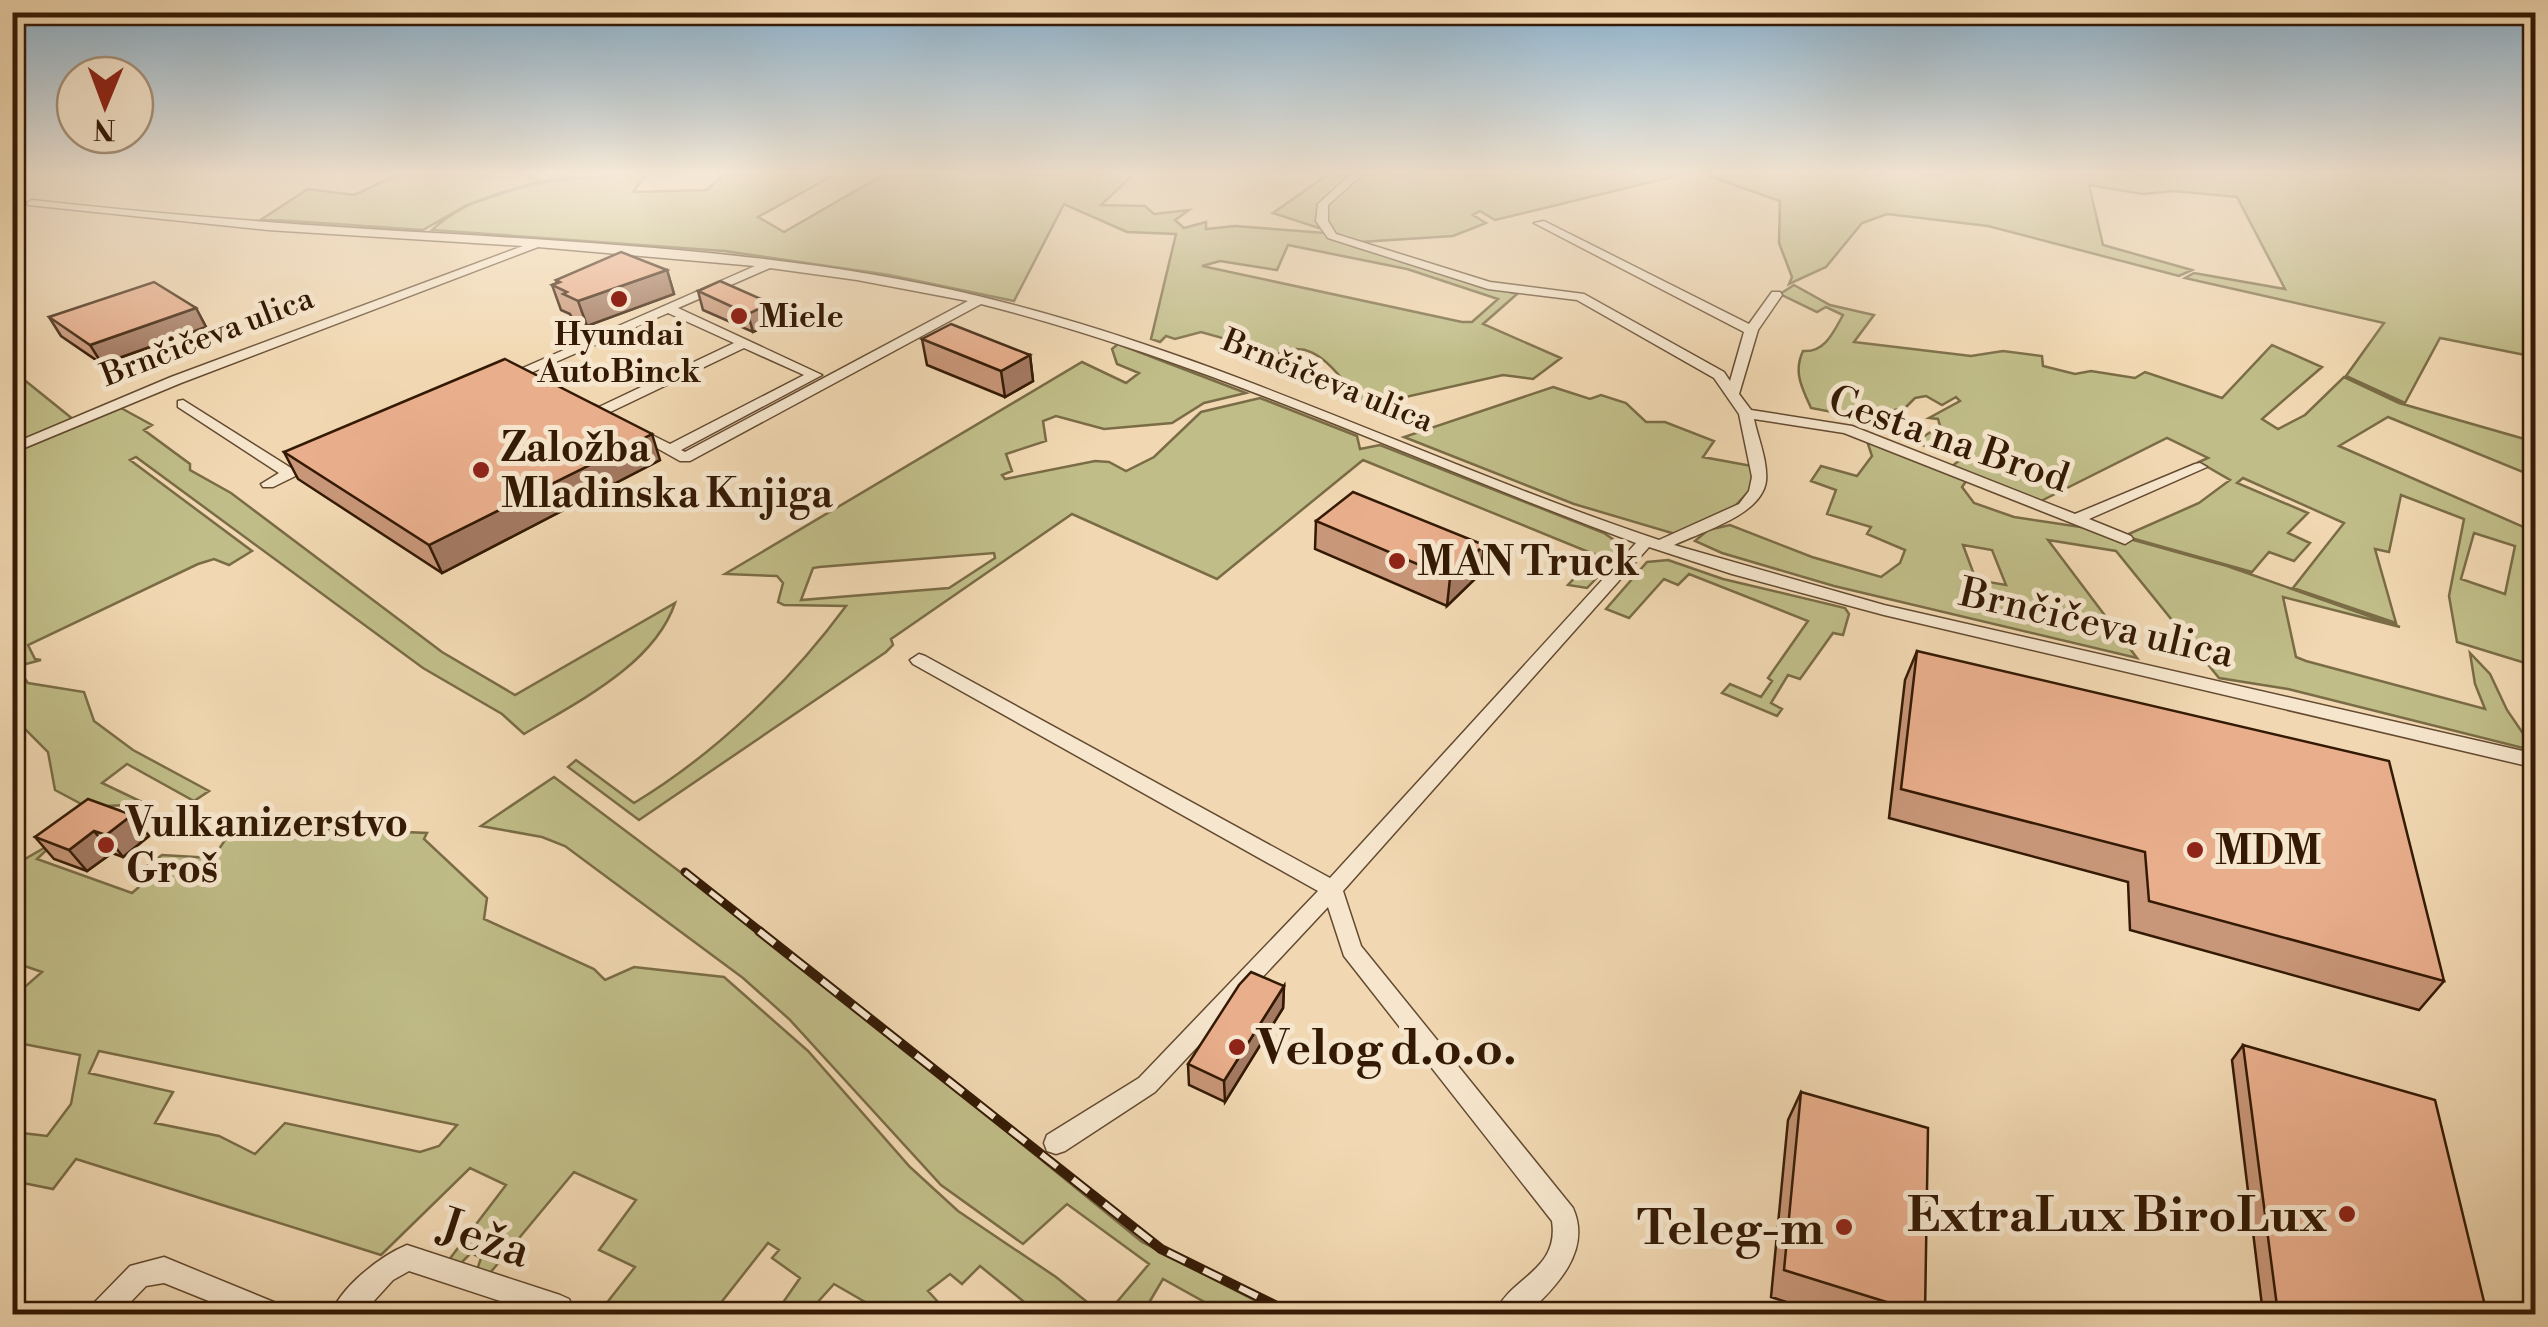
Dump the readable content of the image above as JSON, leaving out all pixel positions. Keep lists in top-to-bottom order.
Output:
{
  "streets": {
    "street": ["Brnčičeva ulica", "Cesta na Brod", "Ježa"]
  },
  "places": [
    "Hyundai AutoBinck",
    "Miele",
    "Založba Mladinska Knjiga",
    "MAN Truck",
    "Vulkanizerstvo Groš",
    "MDM",
    "Velog d.o.o.",
    "ExtraLux BiroLux",
    "Teleg-m"
  ],
  "north": "bottom"
}
